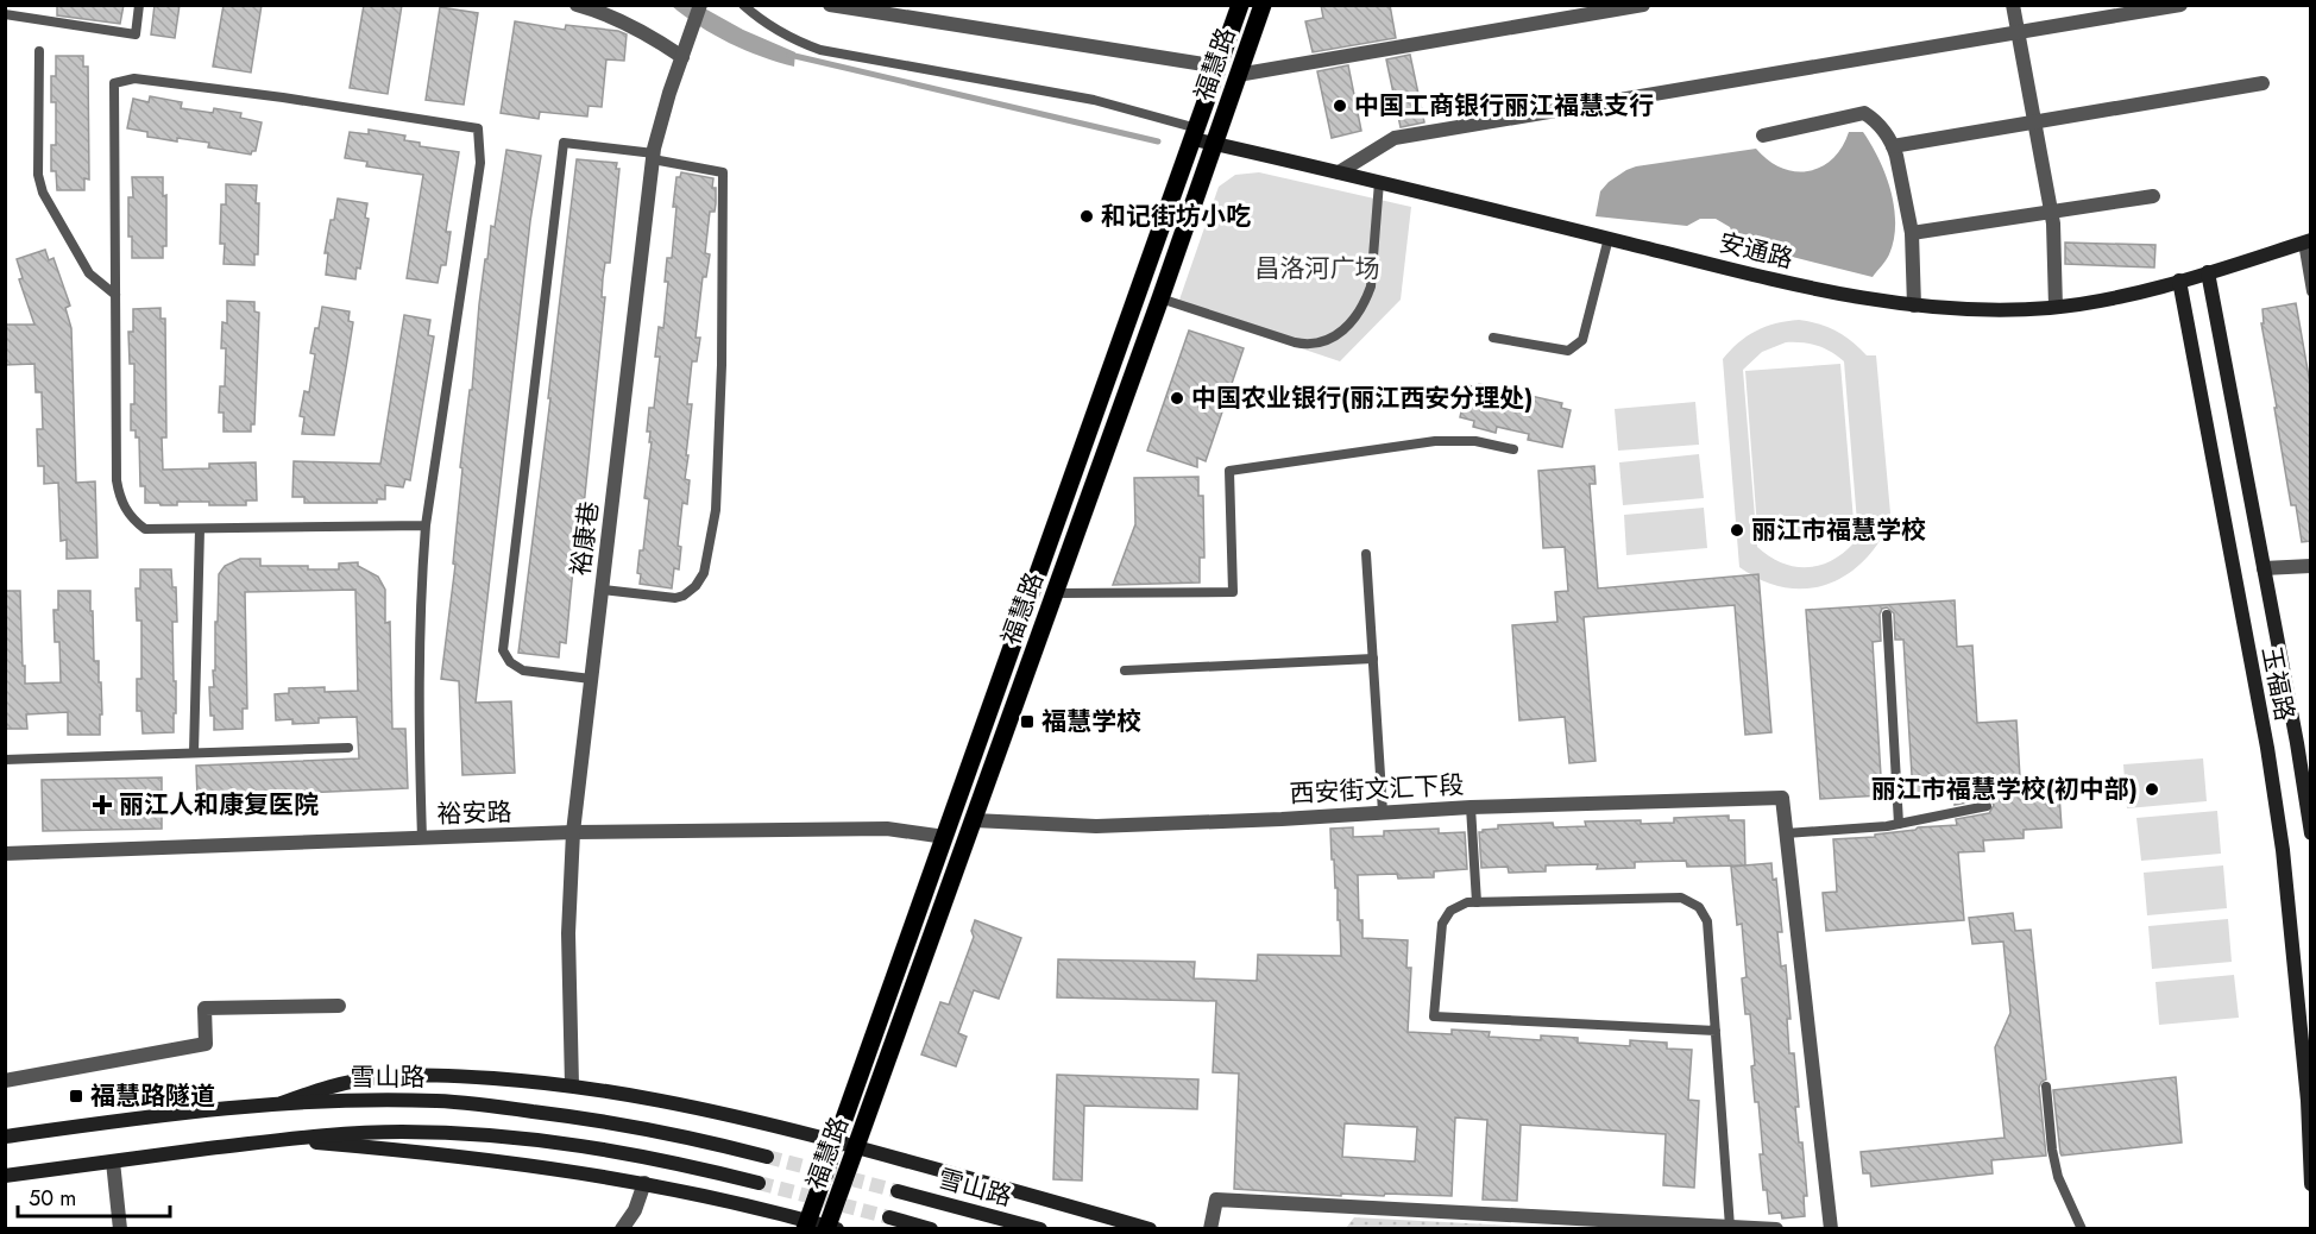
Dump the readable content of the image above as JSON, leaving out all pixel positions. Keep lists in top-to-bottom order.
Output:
{
  "streets": {
    "main road": [
      "福慧路",
      "安通路",
      "玉福路",
      "雪山路"
    ],
    "street": ["裕康巷", "西安街文汇下段", "裕安路"]
  },
  "crossings": [
    ["福慧路", "安通路"],
    ["福慧路", "西安街文汇下段"],
    ["福慧路", "裕安路"],
    ["安通路", "玉福路"],
    ["裕康巷", "裕安路"]
  ],
  "parks": ["昌洛河广场"],
  "places": {
    "other": [
      "中国工商银行丽江福慧支行",
      "和记街坊小吃",
      "中国农业银行(丽江西安分理处)",
      "丽江市福慧学校",
      "丽江市福慧学校(初中部)"
    ],
    "transit": ["福慧学校", "福慧路隧道"],
    "health": ["丽江人和康复医院"]
  },
  "scale_bar": "50 m"
}
